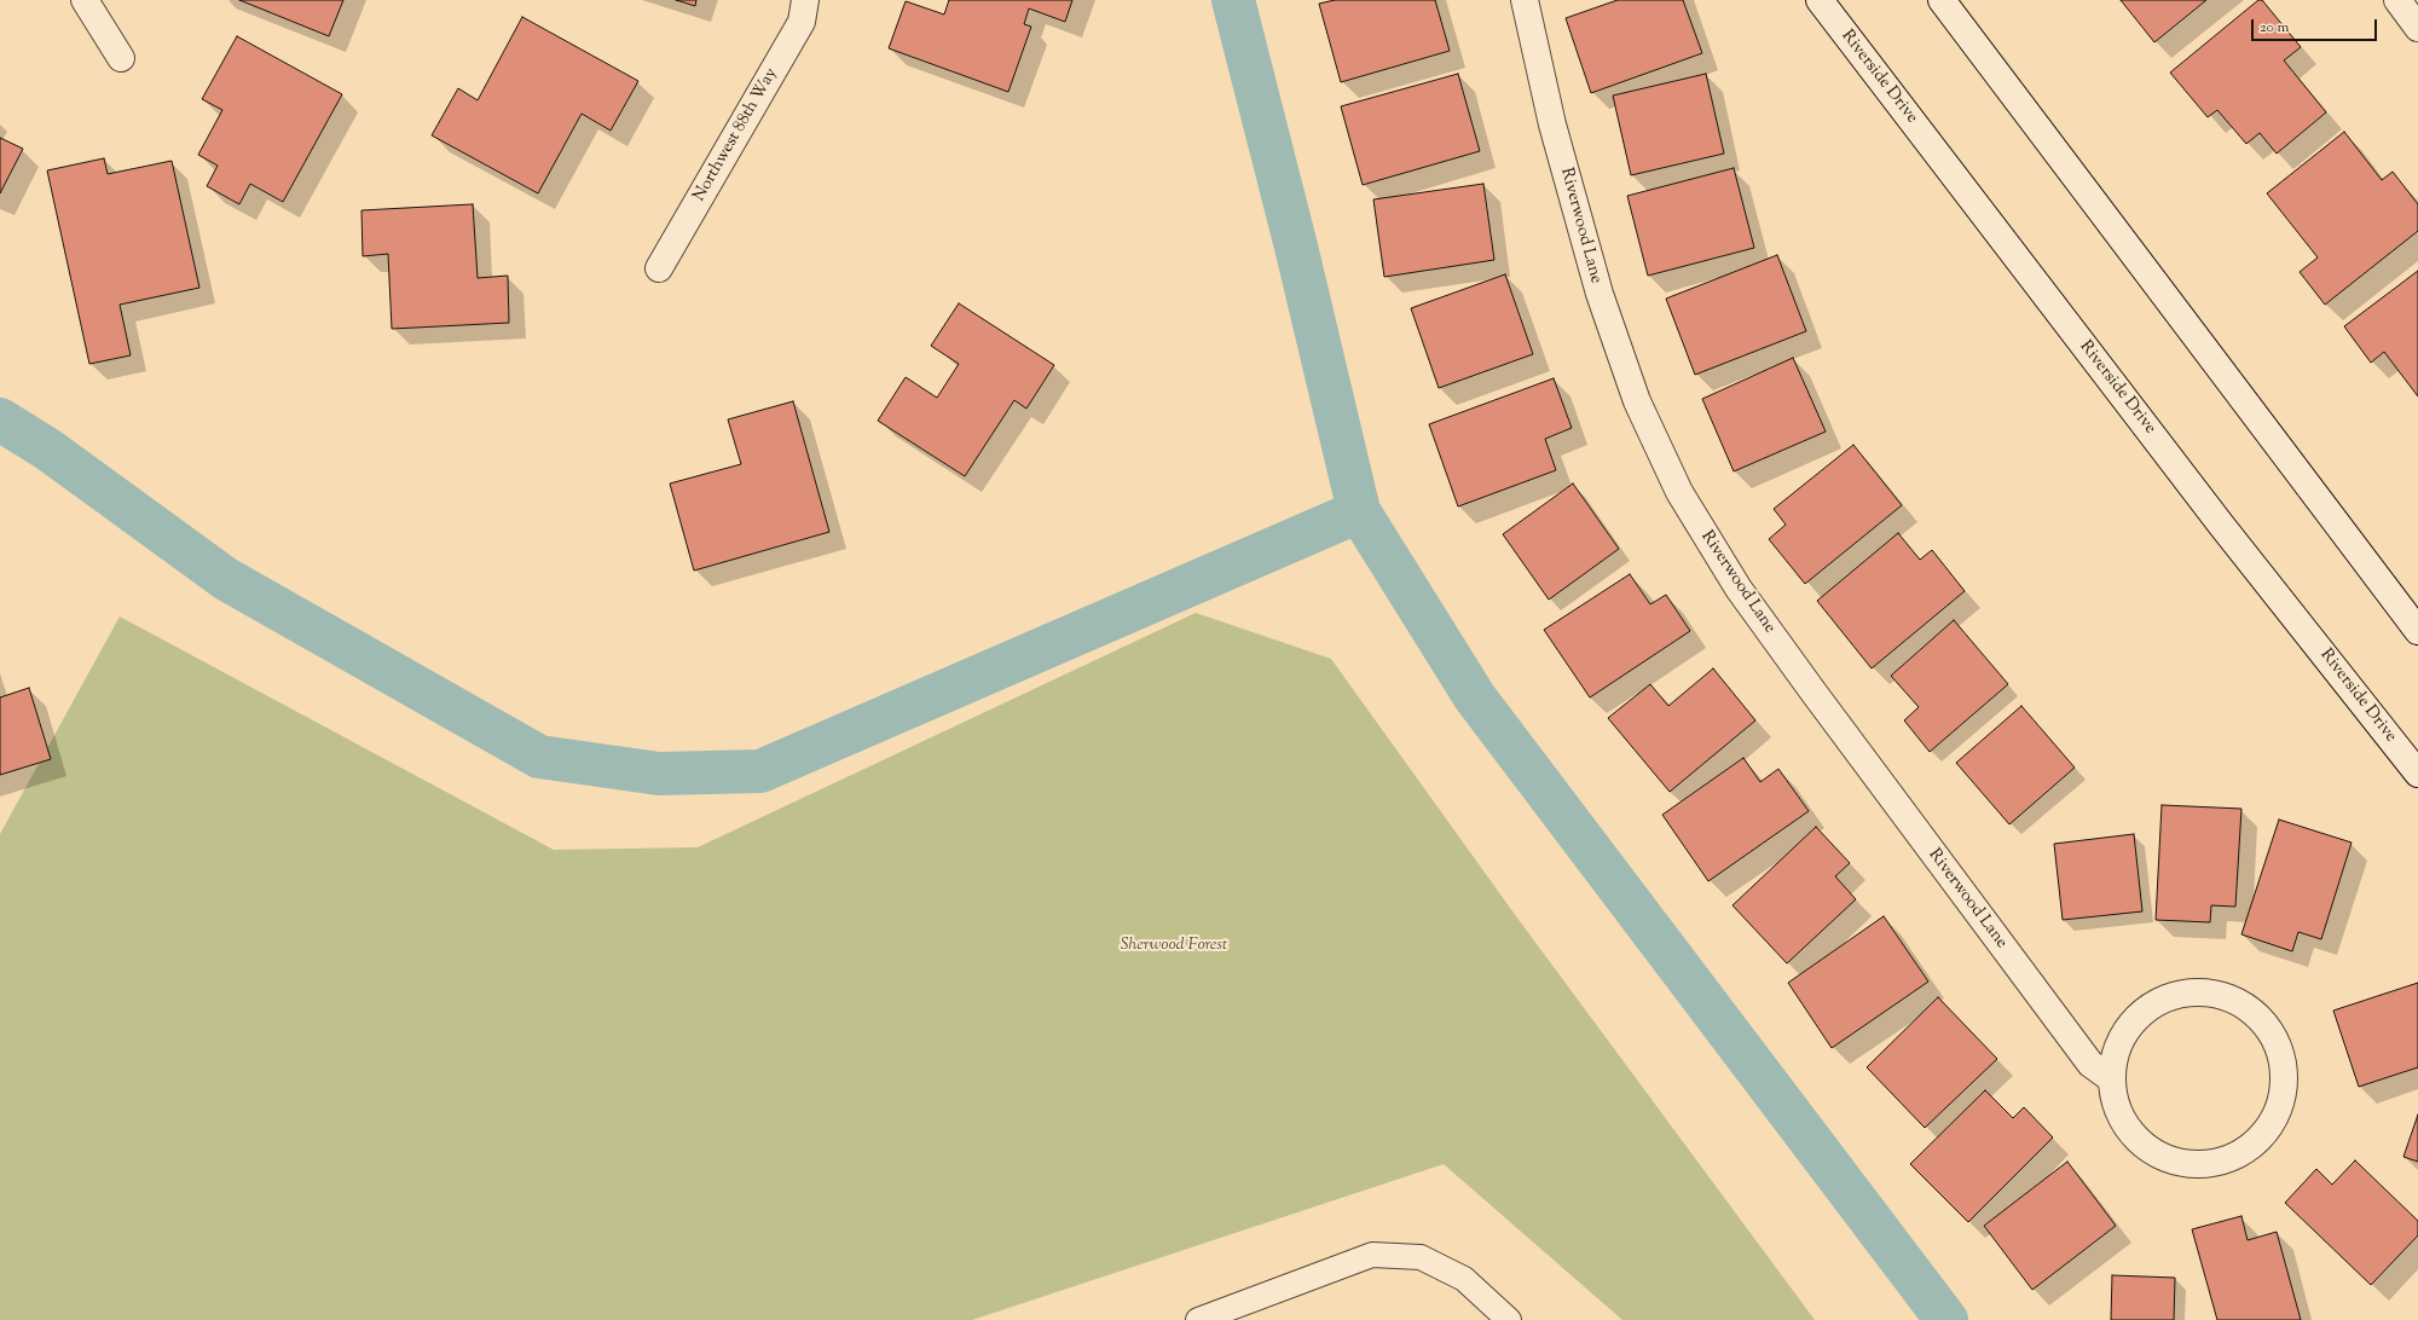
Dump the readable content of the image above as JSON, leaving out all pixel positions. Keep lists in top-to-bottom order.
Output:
{
  "streets": {
    "street": ["Riverside Drive", "Northwest 88th Way", "Riverwood Lane"]
  },
  "parks": ["Sherwood Forest"],
  "scale_bar": "20 m"
}
